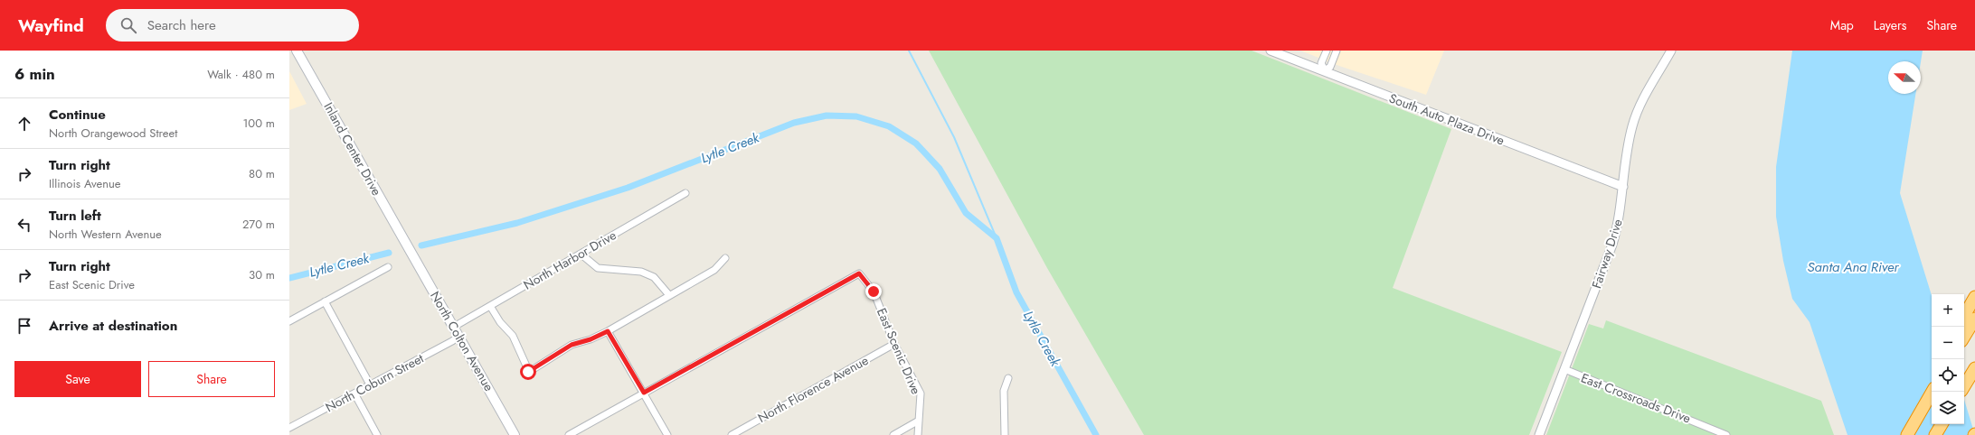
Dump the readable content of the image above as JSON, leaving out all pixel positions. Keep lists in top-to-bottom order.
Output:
{
  "streets": {
    "main road": ["Inland Center Drive", "North Colton Avenue"],
    "street": [
      "South Auto Plaza Drive",
      "Fairway Drive",
      "North Harbor Drive",
      "East Scenic Drive",
      "North Coburn Street",
      "North Florence Avenue",
      "East Crossroads Drive"
    ]
  },
  "crossings": [
    ["South Auto Plaza Drive", "Fairway Drive"],
    ["Inland Center Drive", "North Colton Avenue"],
    ["Fairway Drive", "East Crossroads Drive"],
    ["North Harbor Drive", "North Colton Avenue"],
    ["North Colton Avenue", "North Coburn Street"],
    ["East Scenic Drive", "North Florence Avenue"]
  ],
  "water": ["Lytle Creek", "Santa Ana River"],
  "north": "left",
  "page": {
    "header": "Wayfind",
    "search": "Search here",
    "nav": ["Map", "Layers", "Share"],
    "heading": ["6 min", "Walk · 480 m"],
    "list": [
      ["Continue", "North Orangewood Street", "100 m"],
      ["Turn right", "Illinois Avenue", "80 m"],
      ["Turn left", "North Western Avenue", "270 m"],
      ["Turn right", "East Scenic Drive", "30 m"],
      "Arrive at destination"
    ],
    "map_buttons": ["+", "−"],
    "buttons": ["Save", "Share"]
  }
}
